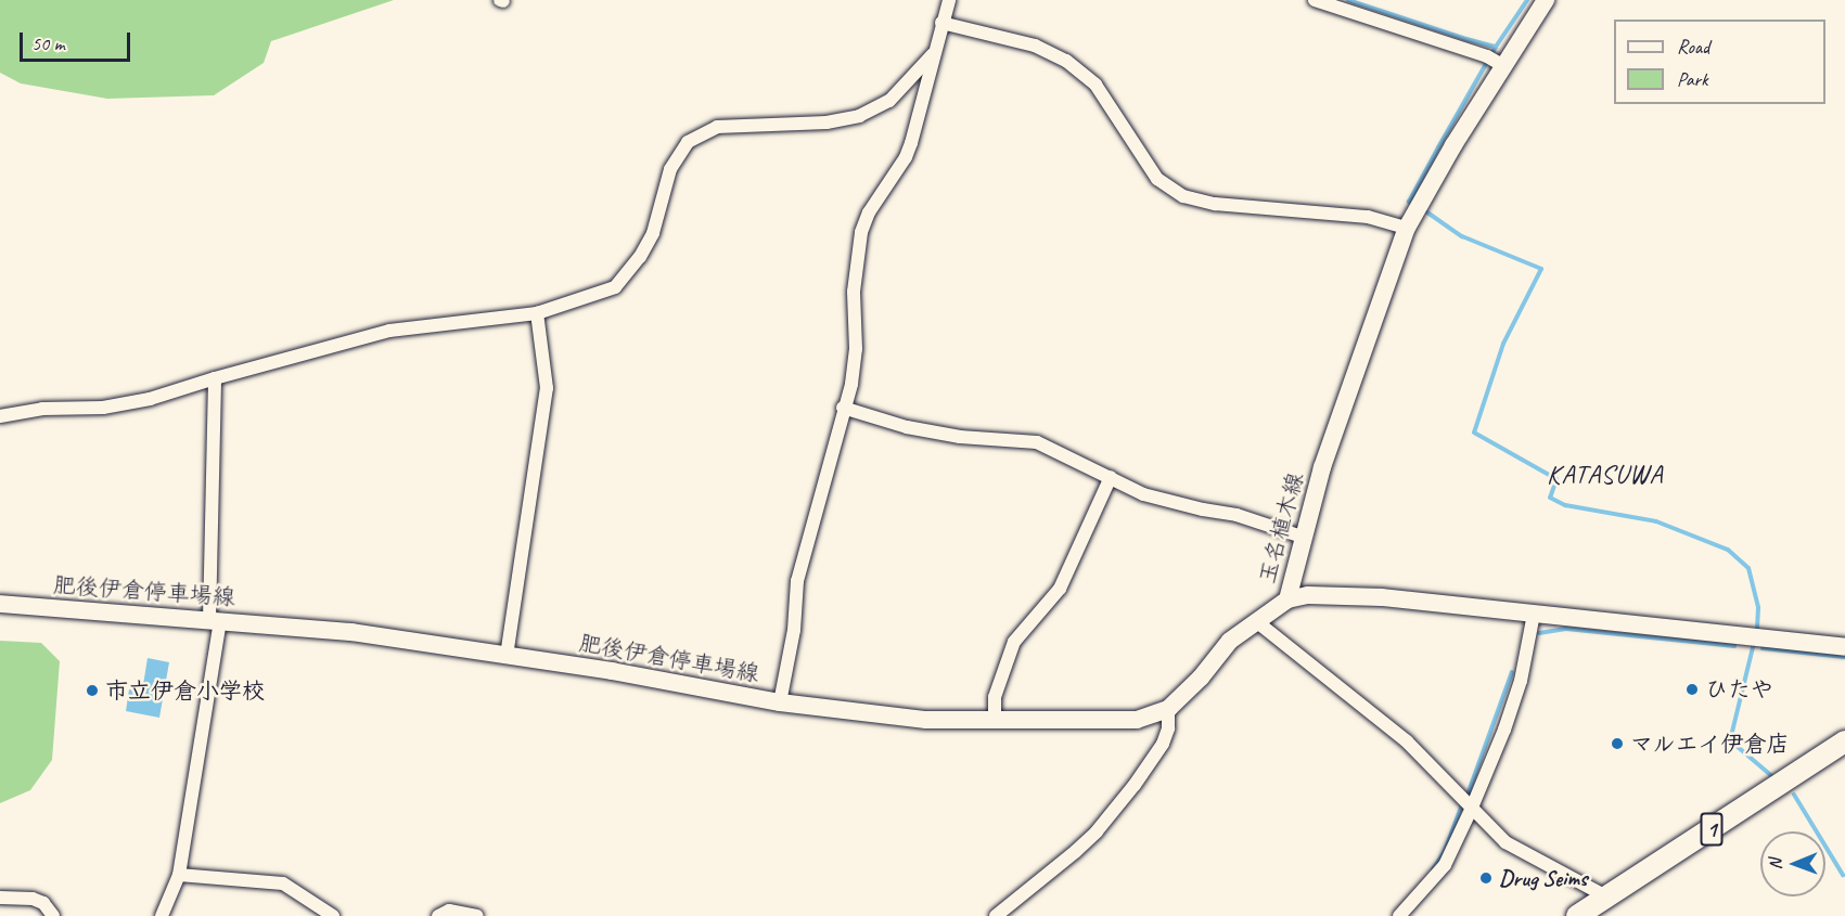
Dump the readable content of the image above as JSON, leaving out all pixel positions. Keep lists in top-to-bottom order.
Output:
{
  "streets": {
    "main road": ["玉名植木線", "肥後伊倉停車場線", "1"]
  },
  "crossings": [
    ["玉名植木線", "肥後伊倉停車場線"]
  ],
  "districts": ["KATASUWA"],
  "places": [
    "ひたや",
    "市立伊倉小学校",
    "マルエイ伊倉店",
    "Drug Seims"
  ],
  "legend": ["Road", "Park"],
  "scale_bar": "50 m",
  "north": "left"
}
